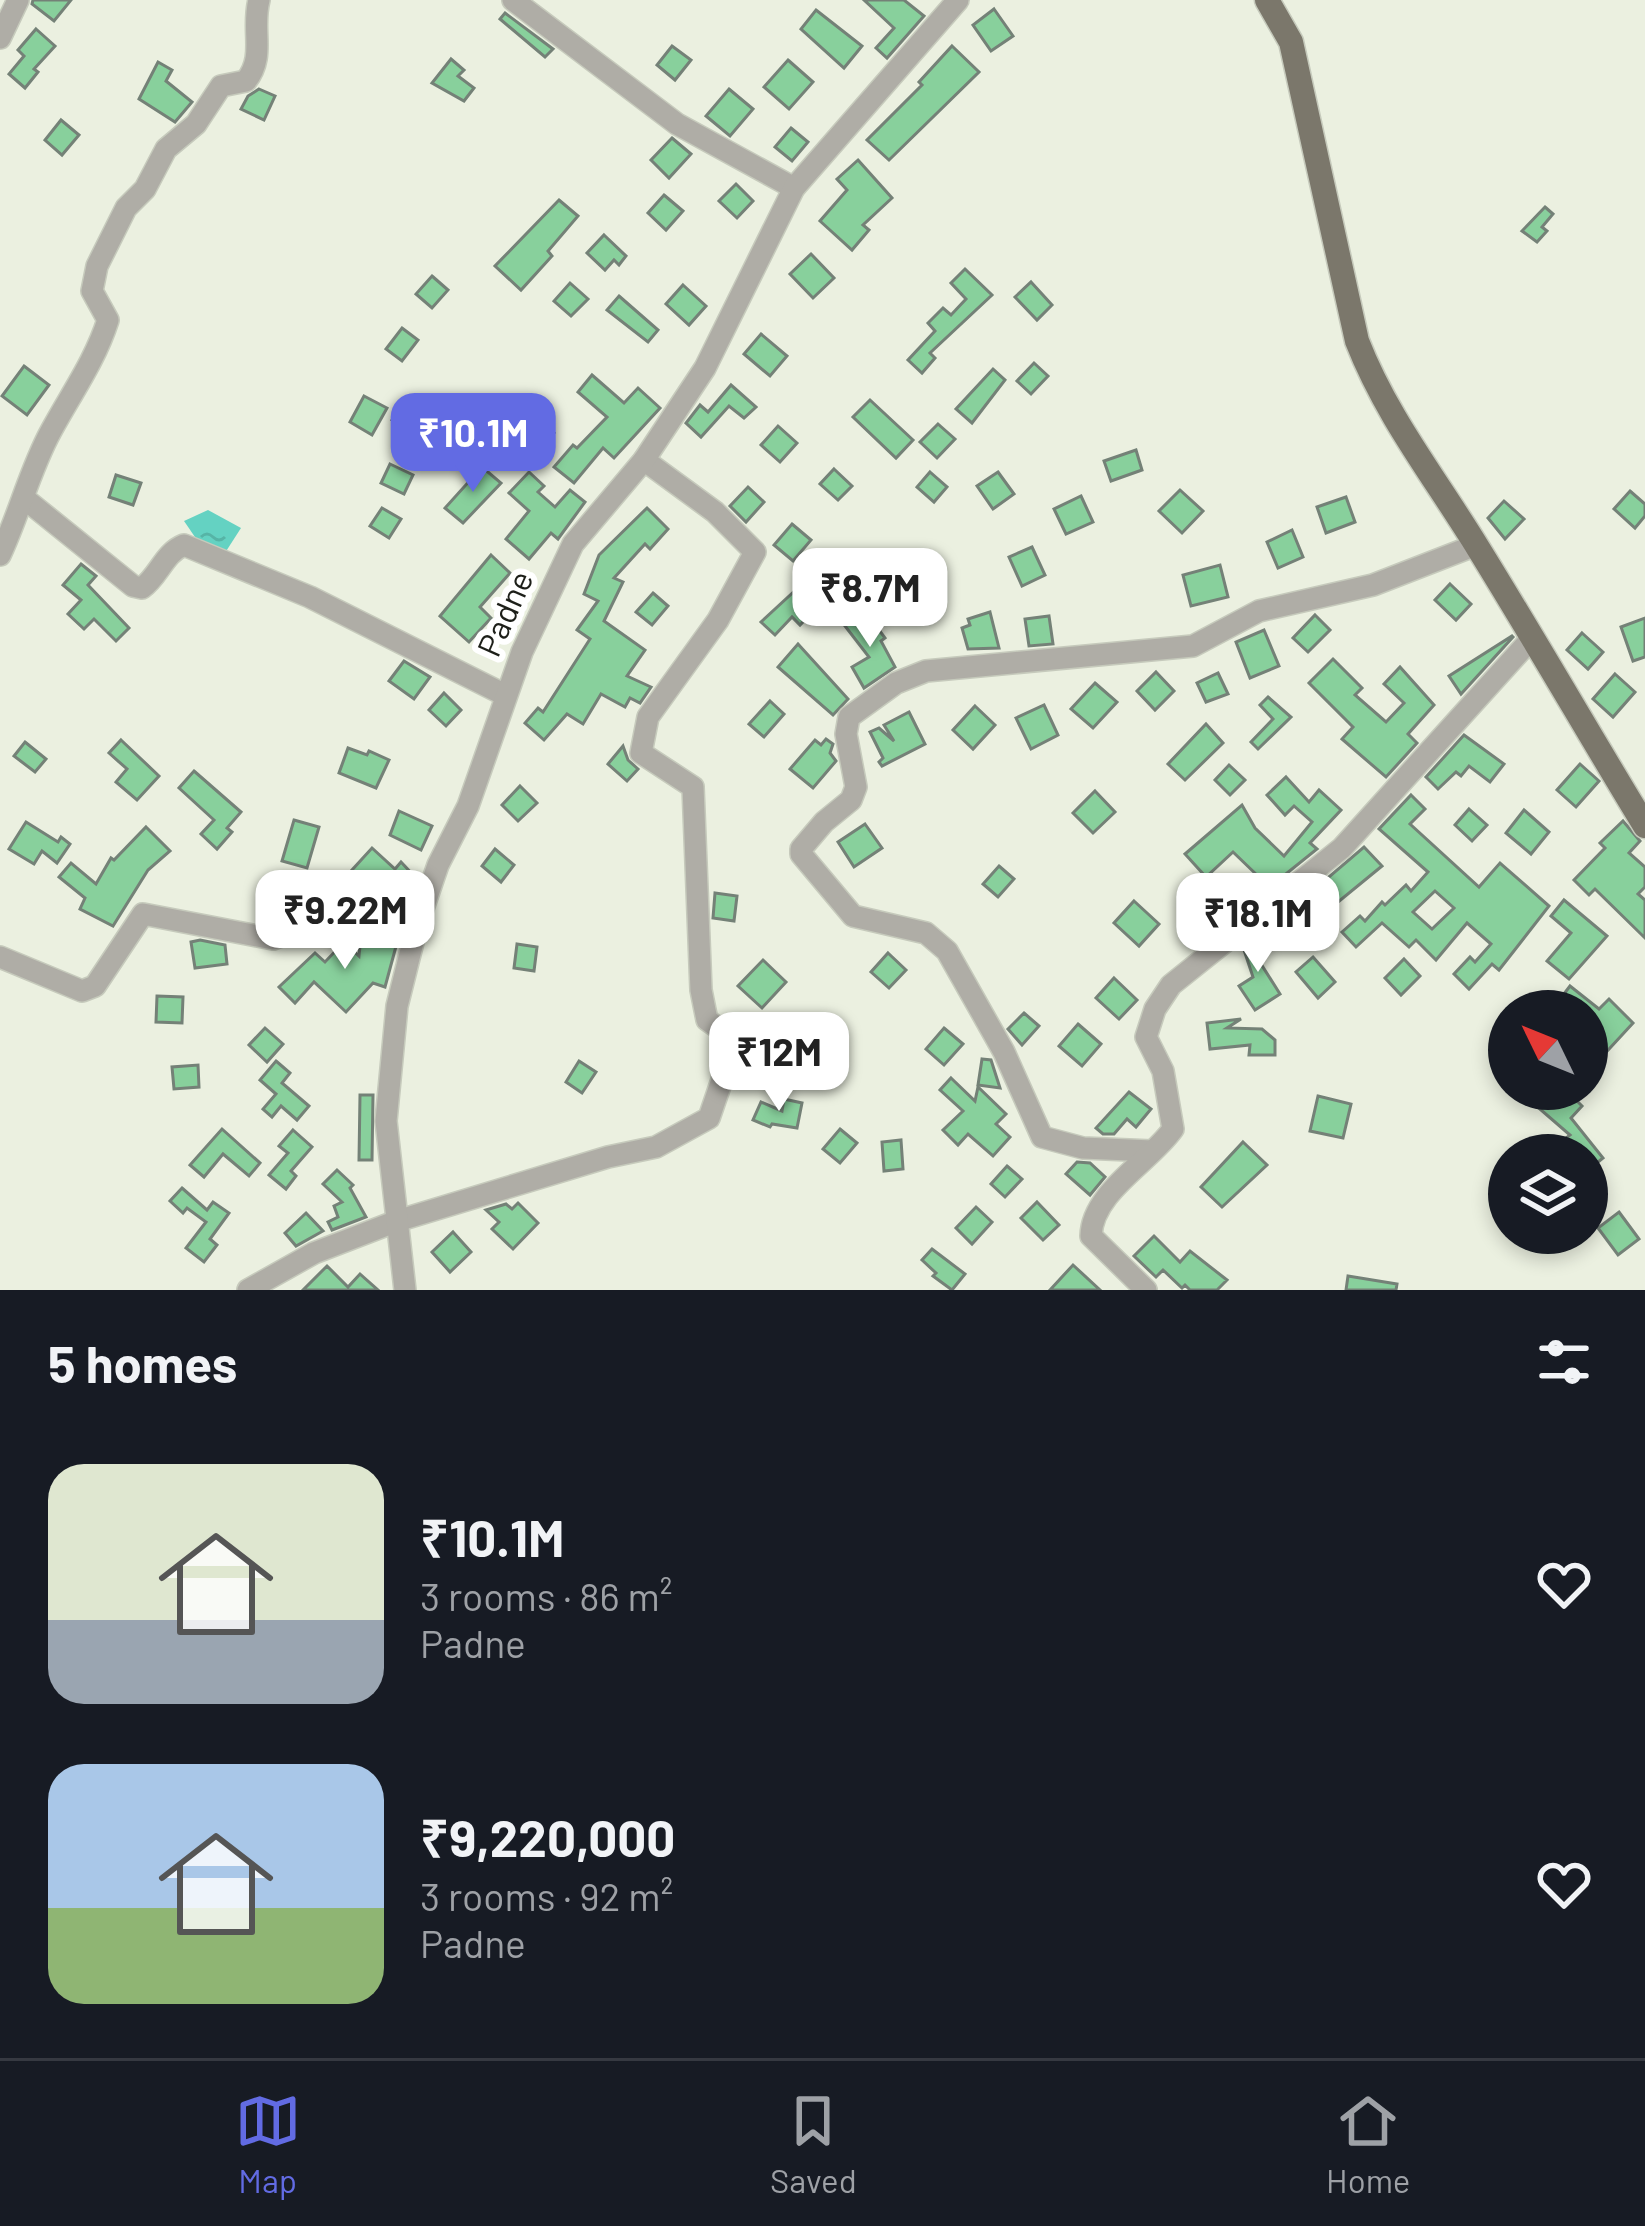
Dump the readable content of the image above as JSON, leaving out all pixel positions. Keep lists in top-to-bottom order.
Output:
{
  "streets": {
    "street": ["Padne"]
  },
  "north": "top left",
  "page": {
    "price": [
      "₹10.1M",
      "₹8.7M",
      "₹9.22M",
      "₹18.1M",
      "₹12M"
    ],
    "heading": "5 homes",
    "list": [
      {
        "name": "₹10.1M",
        "note": "3 rooms · 86 m² · Padne"
      },
      {
        "name": "₹9,220,000",
        "note": "3 rooms · 92 m² · Padne"
      }
    ],
    "tabs": ["Map", "Saved", "Home"]
  }
}
